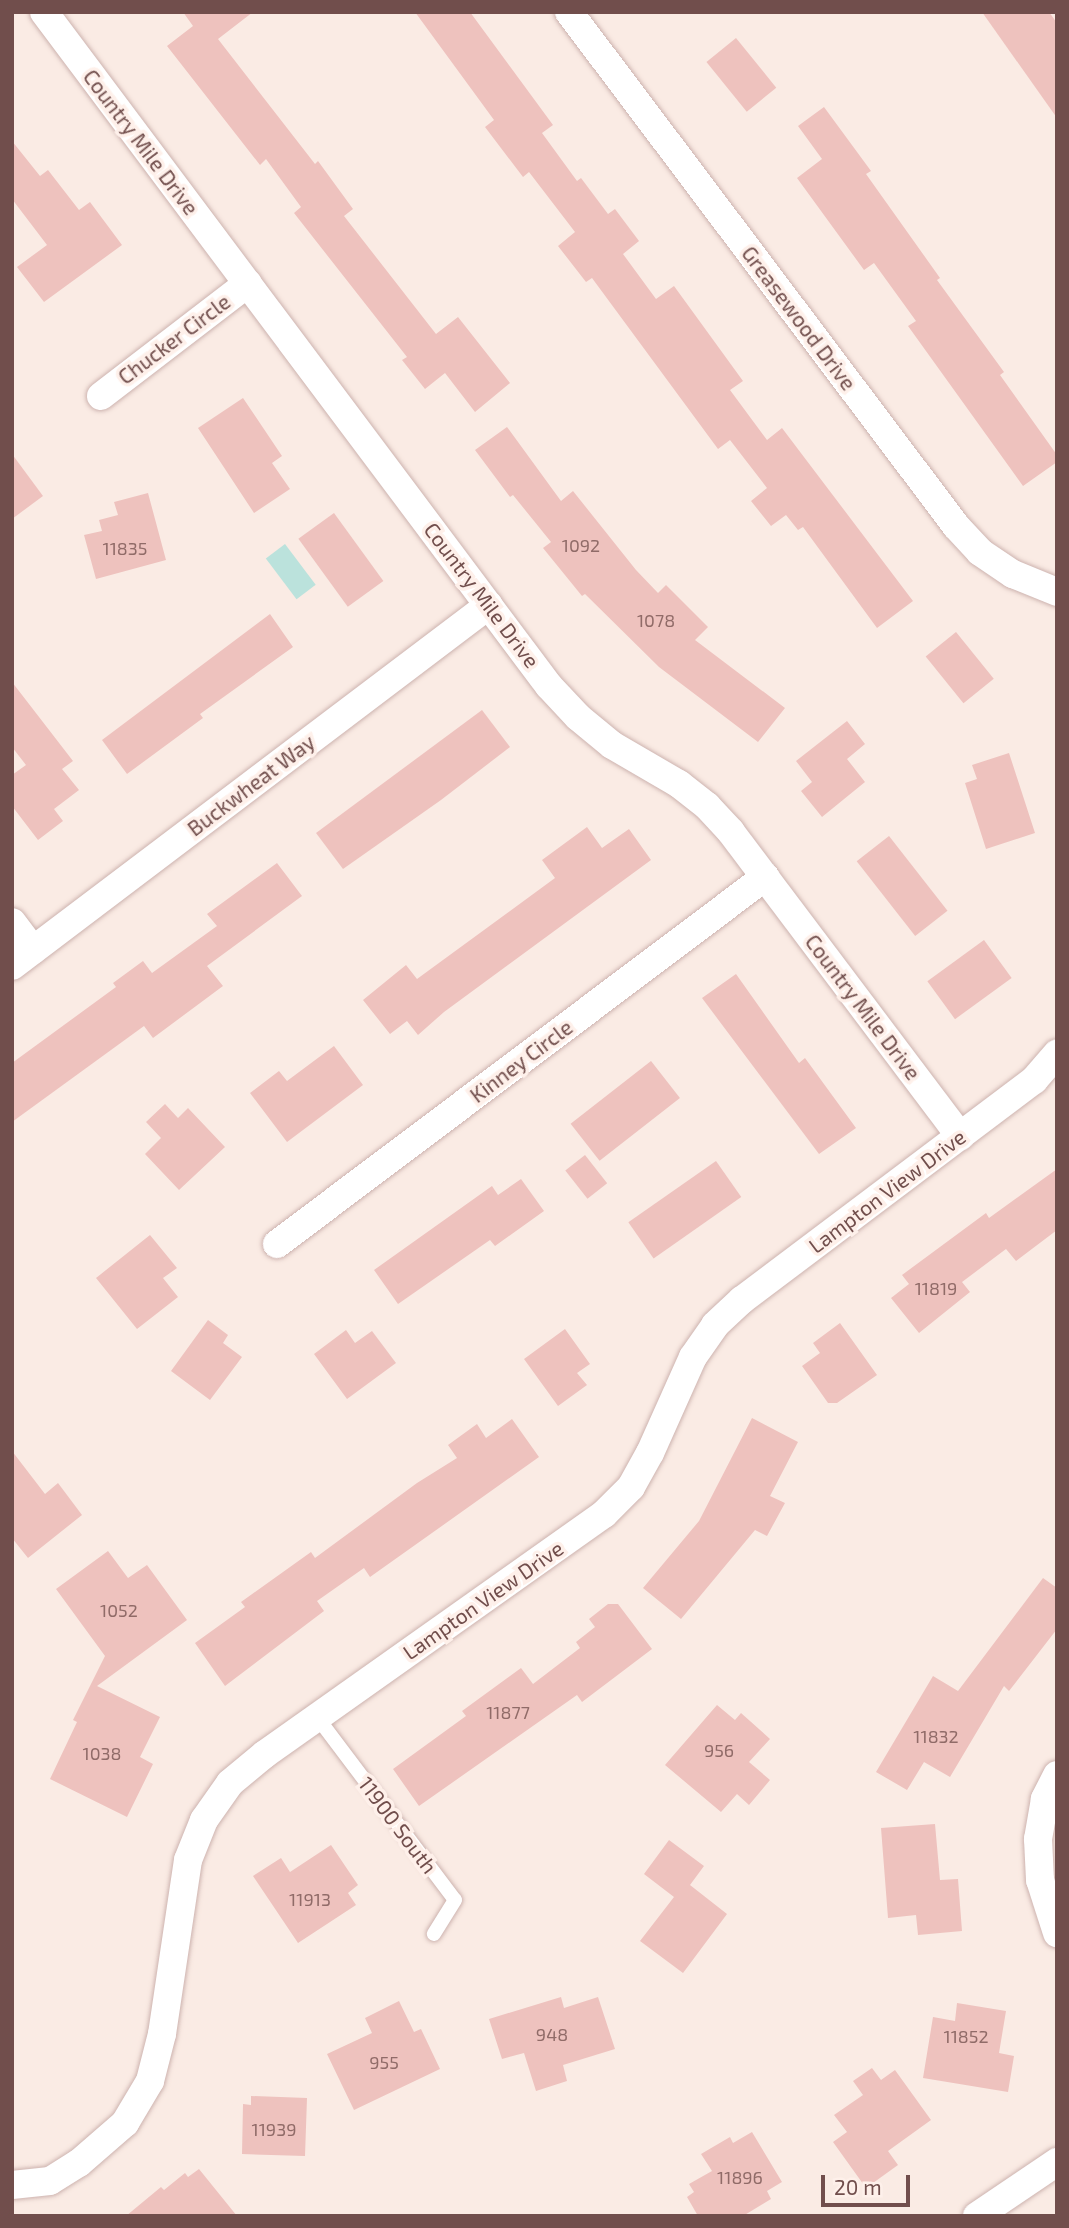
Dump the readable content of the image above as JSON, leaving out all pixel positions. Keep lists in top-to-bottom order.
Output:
{
  "streets": {
    "street": [
      "Country Mile Drive",
      "Greasewood Drive",
      "Chucker Circle",
      "Buckwheat Way",
      "Kinney Circle",
      "Lampton View Drive"
    ],
    "lane": ["11900 South"]
  },
  "crossings": [
    ["Country Mile Drive", "Chucker Circle"],
    ["Country Mile Drive", "Buckwheat Way"],
    ["Country Mile Drive", "Kinney Circle"],
    ["Country Mile Drive", "Lampton View Drive"],
    ["Lampton View Drive", "11900 South"]
  ],
  "house_numbers": [
    "1092",
    "11835",
    "1078",
    "11819",
    "1052",
    "11877",
    "11832",
    "956",
    "1038",
    "11913",
    "948",
    "11852",
    "955",
    "11939",
    "11896"
  ],
  "scale_bar": "20 m"
}
